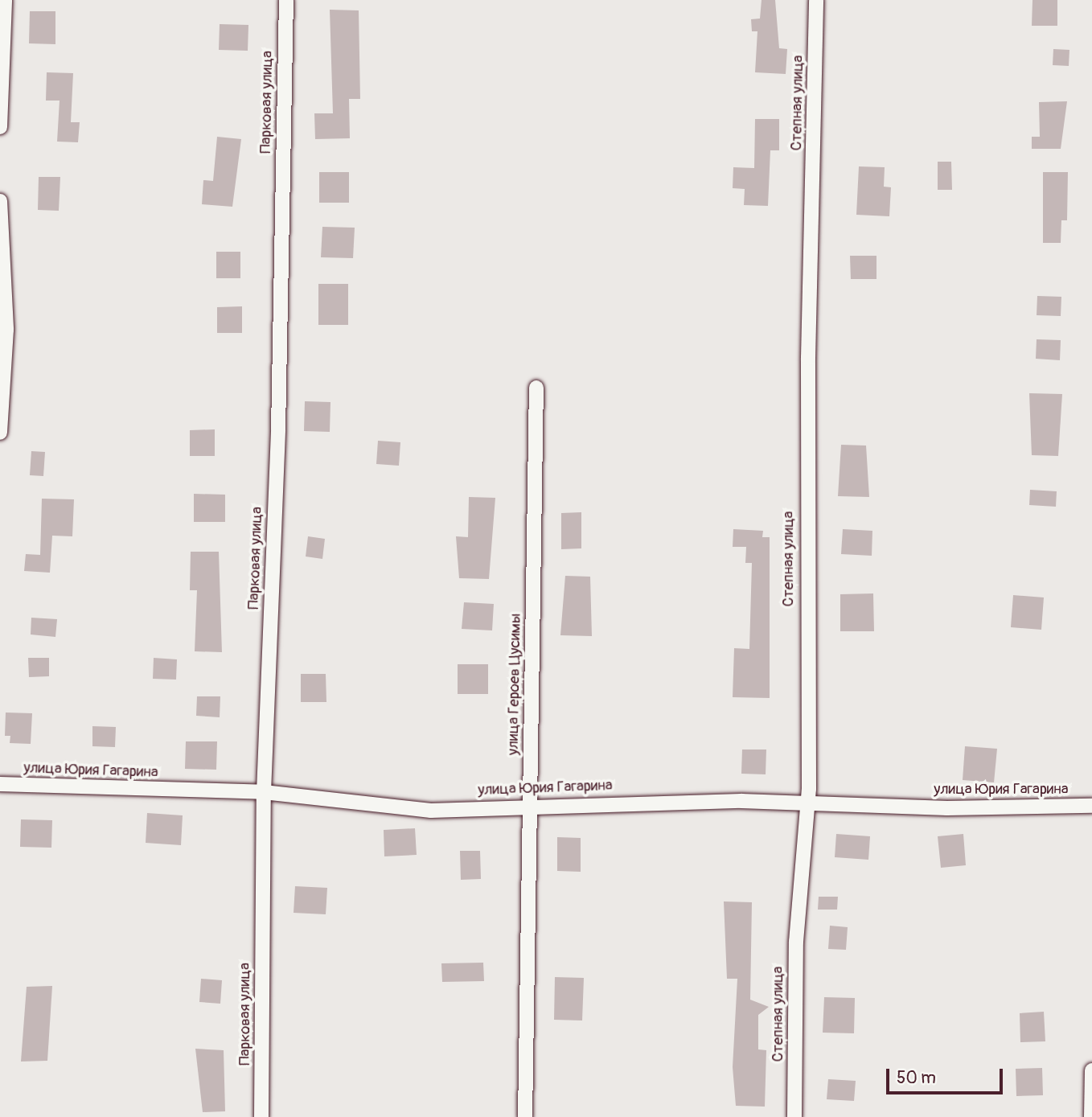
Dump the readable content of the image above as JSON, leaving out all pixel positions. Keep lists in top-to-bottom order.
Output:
{
  "streets": {
    "street": [
      "Парковая улица",
      "Степная улица",
      "улица Героев Цусимы",
      "улица Юрия Гагарина"
    ]
  },
  "crossings": [
    ["Парковая улица", "улица Юрия Гагарина"],
    ["Степная улица", "улица Юрия Гагарина"],
    ["улица Героев Цусимы", "улица Юрия Гагарина"]
  ],
  "scale_bar": "50 m"
}
